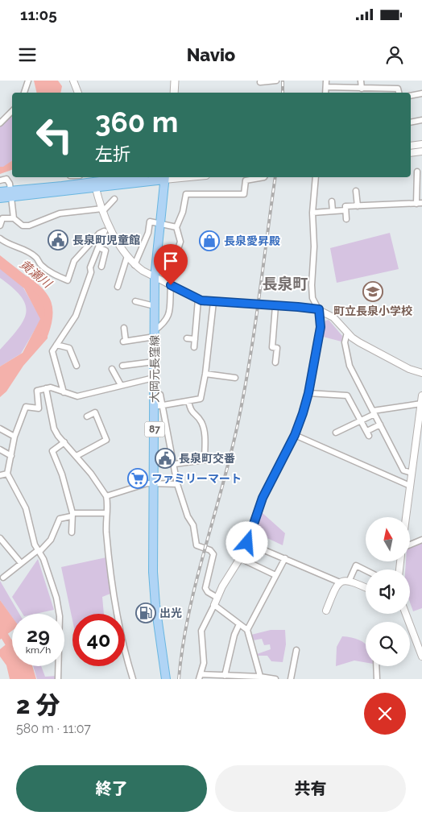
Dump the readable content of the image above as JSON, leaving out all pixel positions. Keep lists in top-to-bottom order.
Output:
{
  "streets": {
    "main road": ["大岡元長窪線", "87"]
  },
  "districts": ["長泉町"],
  "water": ["黄瀬川"],
  "places": {
    "public building": ["長泉町児童館", "長泉町交番"],
    "shop": ["長泉愛昇殿"],
    "school or university": ["町立長泉小学校"],
    "supermarket": ["ファミリーマート"],
    "fuel station": ["出光"]
  },
  "north": "top",
  "page": {
    "status": "11:05",
    "header": "Navio",
    "turn": ["360 m", "左折"],
    "speed": "29 km/h",
    "limit": "40",
    "heading": ["2 分", "580 m · 11:07"],
    "buttons": ["終了", "共有"]
  }
}
